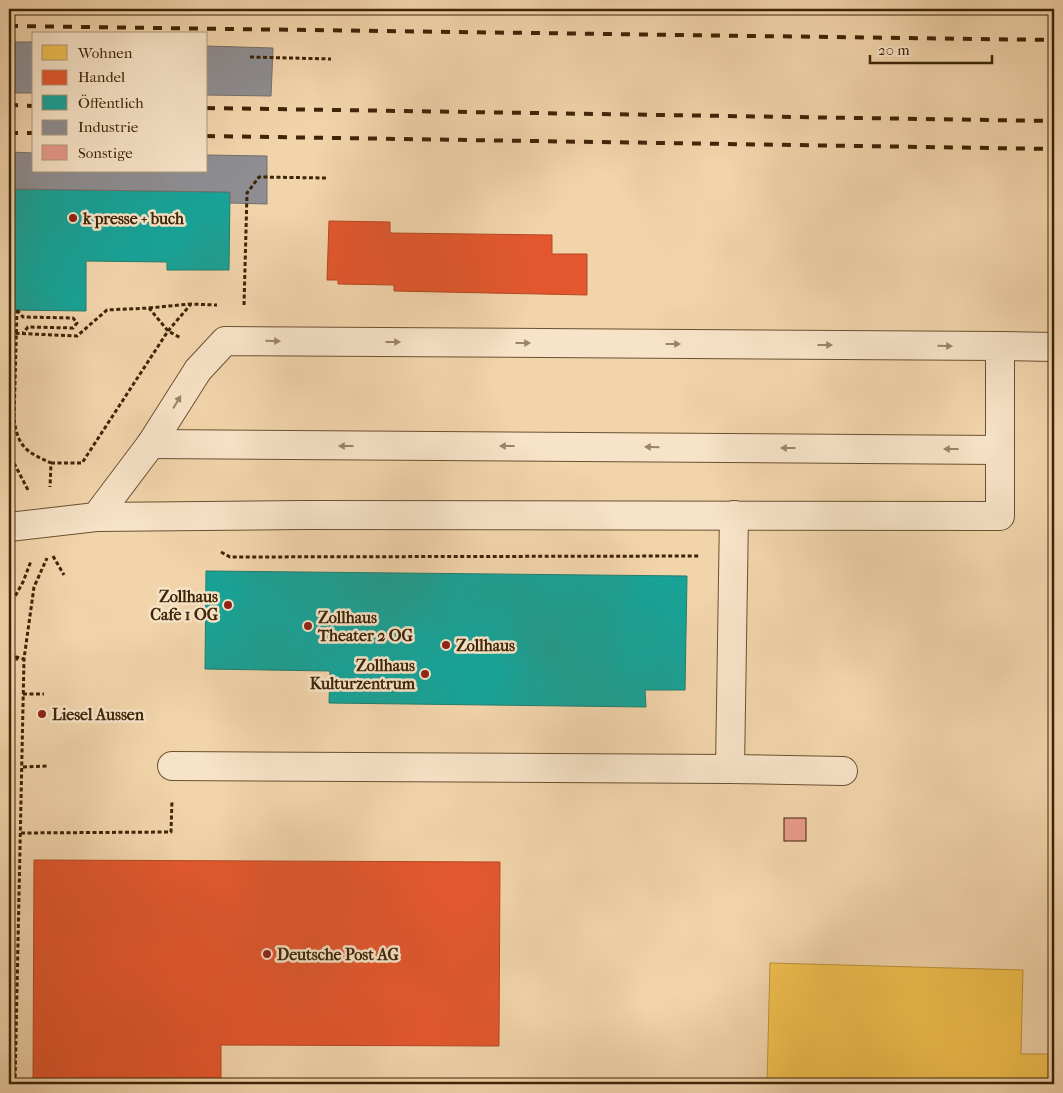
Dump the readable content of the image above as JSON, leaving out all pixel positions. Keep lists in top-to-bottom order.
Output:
{
  "places": [
    "k presse + buch",
    "Zollhaus Cafe 1 OG",
    "Zollhaus Theater 2 OG",
    "Zollhaus",
    "Zollhaus Kulturzentrum",
    "Liesel Aussen",
    "Deutsche Post AG"
  ],
  "legend": [
    "Wohnen",
    "Handel",
    "Öffentlich",
    "Industrie",
    "Sonstige"
  ],
  "scale_bar": "20 m"
}
